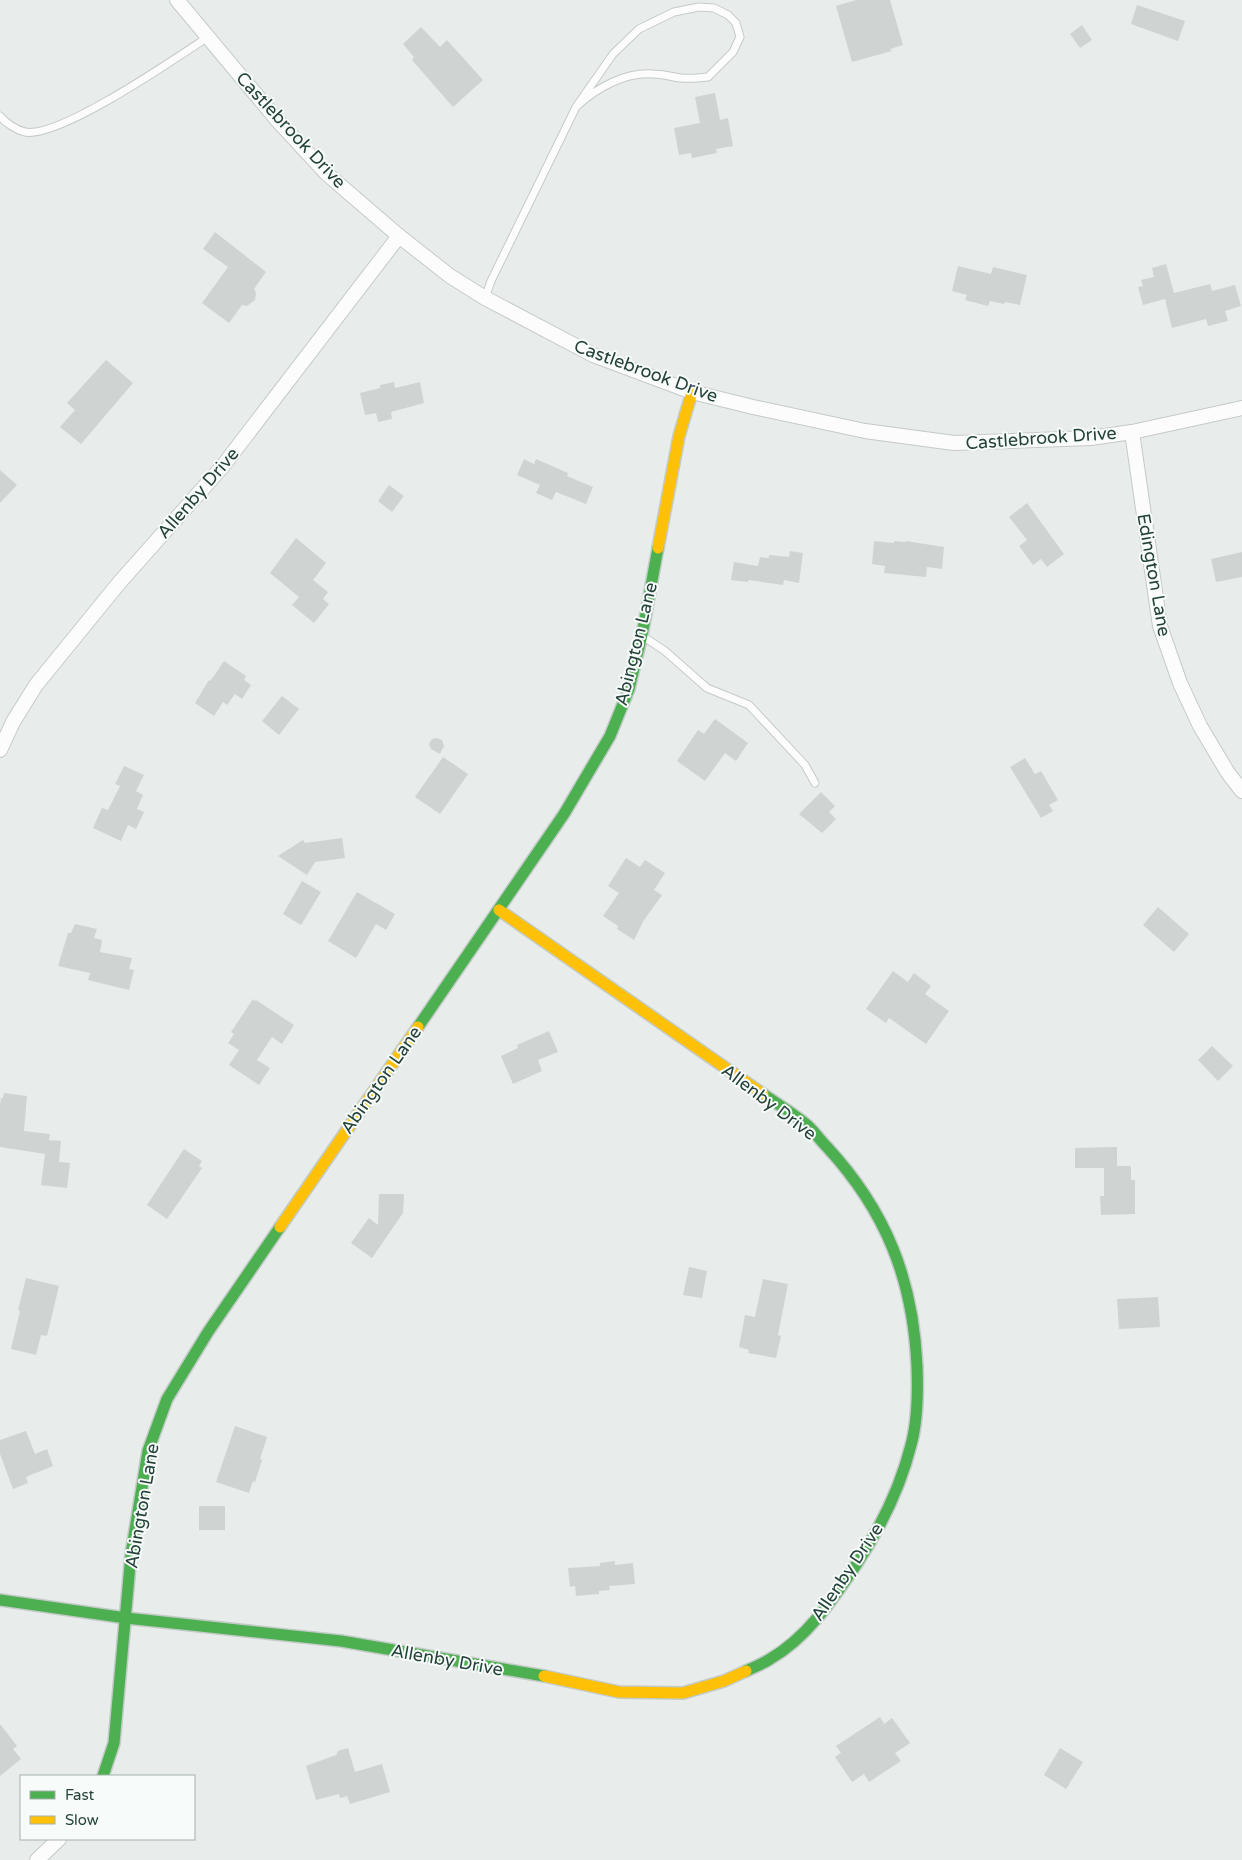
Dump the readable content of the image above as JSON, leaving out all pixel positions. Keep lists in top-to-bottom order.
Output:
{
  "streets": {
    "street": [
      "Castlebrook Drive",
      "Allenby Drive",
      "Edington Lane",
      "Abington Lane"
    ]
  },
  "crossings": [
    ["Castlebrook Drive", "Allenby Drive"],
    ["Castlebrook Drive", "Edington Lane"],
    ["Castlebrook Drive", "Abington Lane"],
    ["Allenby Drive", "Abington Lane"]
  ],
  "legend": ["Fast", "Slow"]
}
